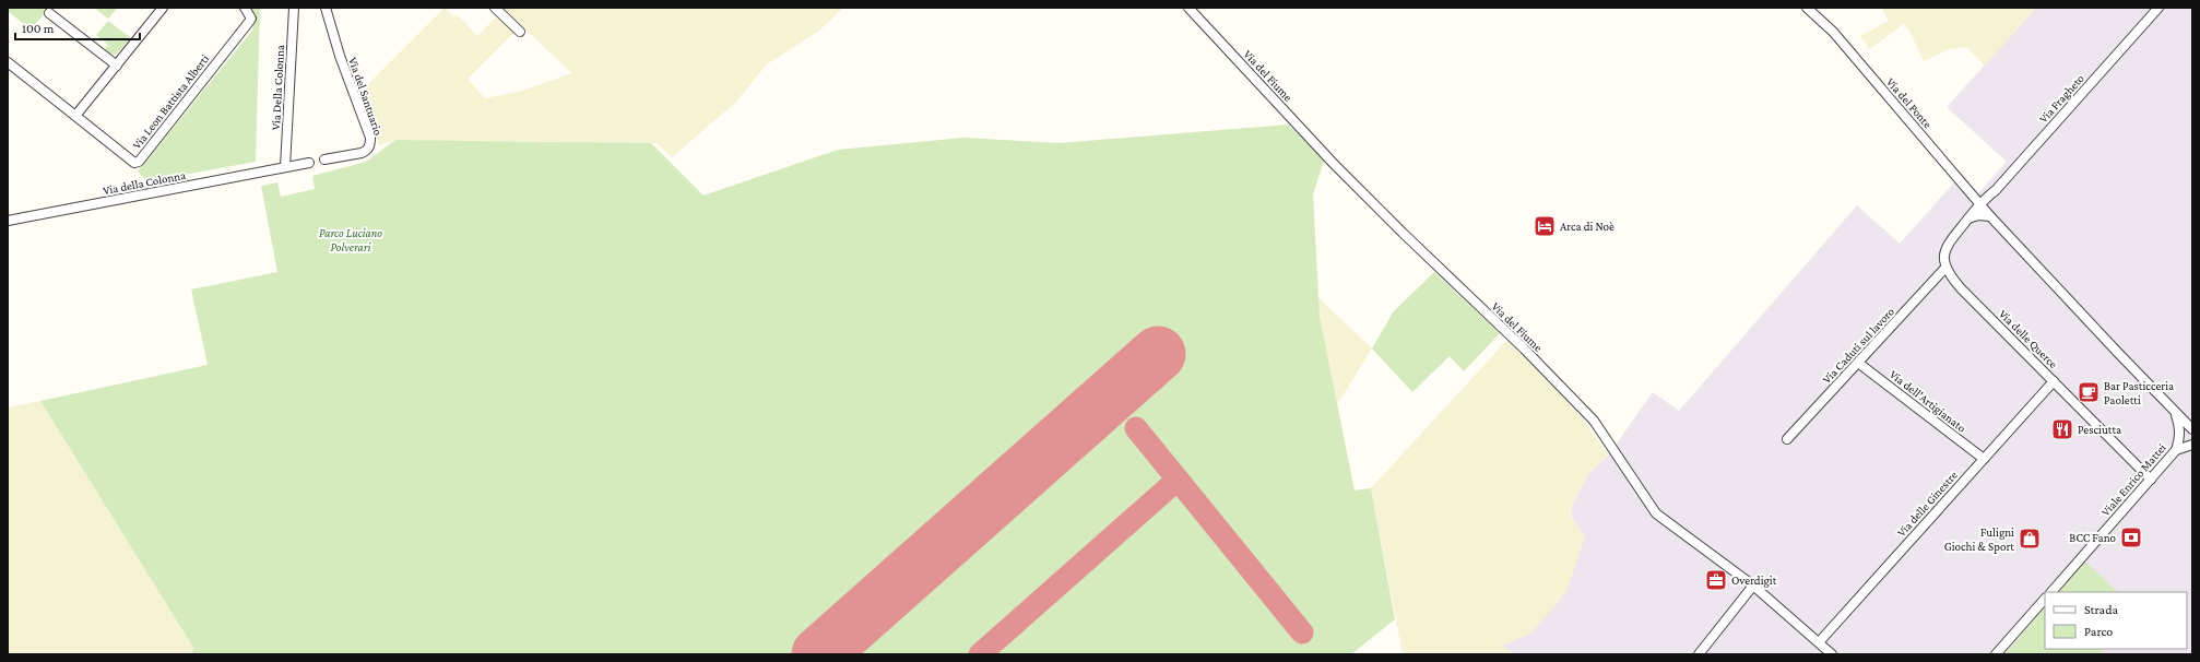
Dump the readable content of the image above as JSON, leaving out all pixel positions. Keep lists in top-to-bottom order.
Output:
{
  "streets": {
    "street": [
      "Via del Fiume",
      "Via Della Colonna",
      "Via del Santuario",
      "Via Fragheto",
      "Via Leon Battista Alberti",
      "Via del Ponte",
      "Via della Colonna",
      "Via delle Querce",
      "Via Caduti sul lavoro",
      "Via dell'Artigianato",
      "Viale Enrico Mattei",
      "Via delle Ginestre"
    ]
  },
  "crossings": [
    ["Via del Fiume", "Via delle Ginestre"],
    ["Via Della Colonna", "Via della Colonna"],
    ["Via Fragheto", "Via del Ponte"],
    ["Via del Ponte", "Viale Enrico Mattei"],
    ["Via delle Querce", "Via Caduti sul lavoro"],
    ["Via delle Querce", "Viale Enrico Mattei"],
    ["Via delle Querce", "Via delle Ginestre"],
    ["Via Caduti sul lavoro", "Via dell'Artigianato"],
    ["Via dell'Artigianato", "Via delle Ginestre"]
  ],
  "parks": ["Parco Luciano Polverari"],
  "places": {
    "hotel": ["Arca di Noè"],
    "cafe": ["Bar Pasticceria Paoletti"],
    "restaurant": ["Pesciutta"],
    "bank": ["BCC Fano"],
    "shop": ["Fuligni Giochi & Sport"],
    "office": ["Overdigit"]
  },
  "legend": ["Strada", "Parco"],
  "scale_bar": "100 m"
}
